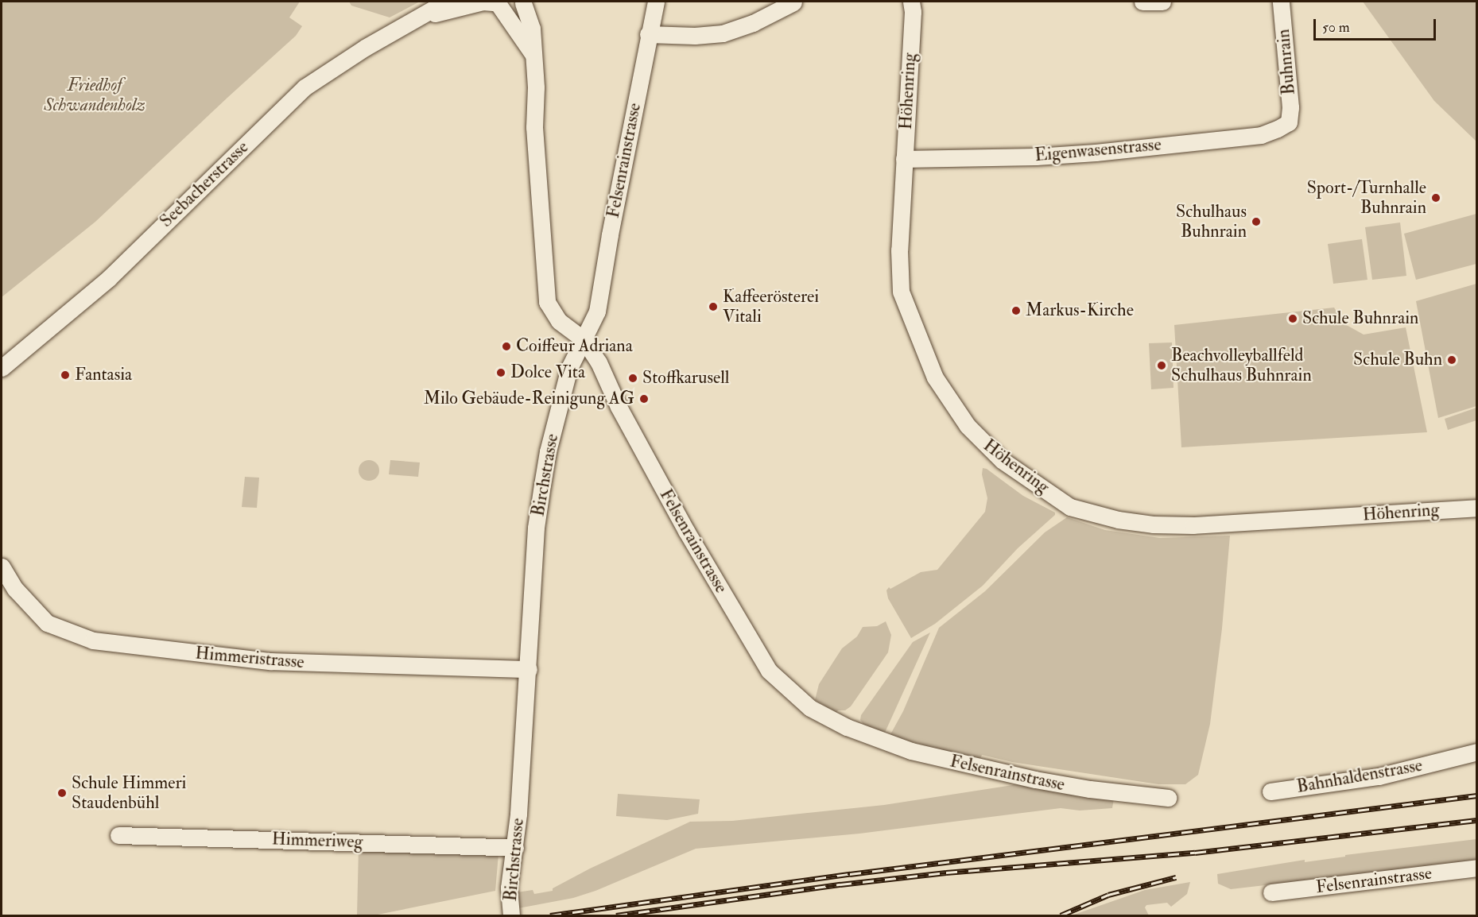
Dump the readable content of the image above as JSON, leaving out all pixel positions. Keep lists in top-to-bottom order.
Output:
{
  "streets": {
    "street": [
      "Buhnrain",
      "Höhenring",
      "Eigenwasenstrasse",
      "Felsenrainstrasse",
      "Seebacherstrasse",
      "Birchstrasse",
      "Himmeristrasse",
      "Bahnhaldenstrasse",
      "Himmeriweg"
    ]
  },
  "crossings": [
    ["Buhnrain", "Eigenwasenstrasse"],
    ["Höhenring", "Eigenwasenstrasse"],
    ["Felsenrainstrasse", "Birchstrasse"],
    ["Birchstrasse", "Himmeristrasse"],
    ["Birchstrasse", "Himmeriweg"]
  ],
  "parks": ["Friedhof Schwandenholz"],
  "places": [
    "Sport-/Turnhalle Buhnrain",
    "Schulhaus Buhnrain",
    "Kaffeerösterei Vitali",
    "Markus-Kirche",
    "Schule Buhnrain",
    "Coiffeur Adriana",
    "Schule Buhn",
    "Beachvolleyballfeld Schulhaus Buhnrain",
    "Dolce Vita",
    "Fantasia",
    "Stoffkarusell",
    "Milo Gebäude-Reinigung AG",
    "Schule Himmeri Staudenbühl"
  ],
  "scale_bar": "50 m"
}
